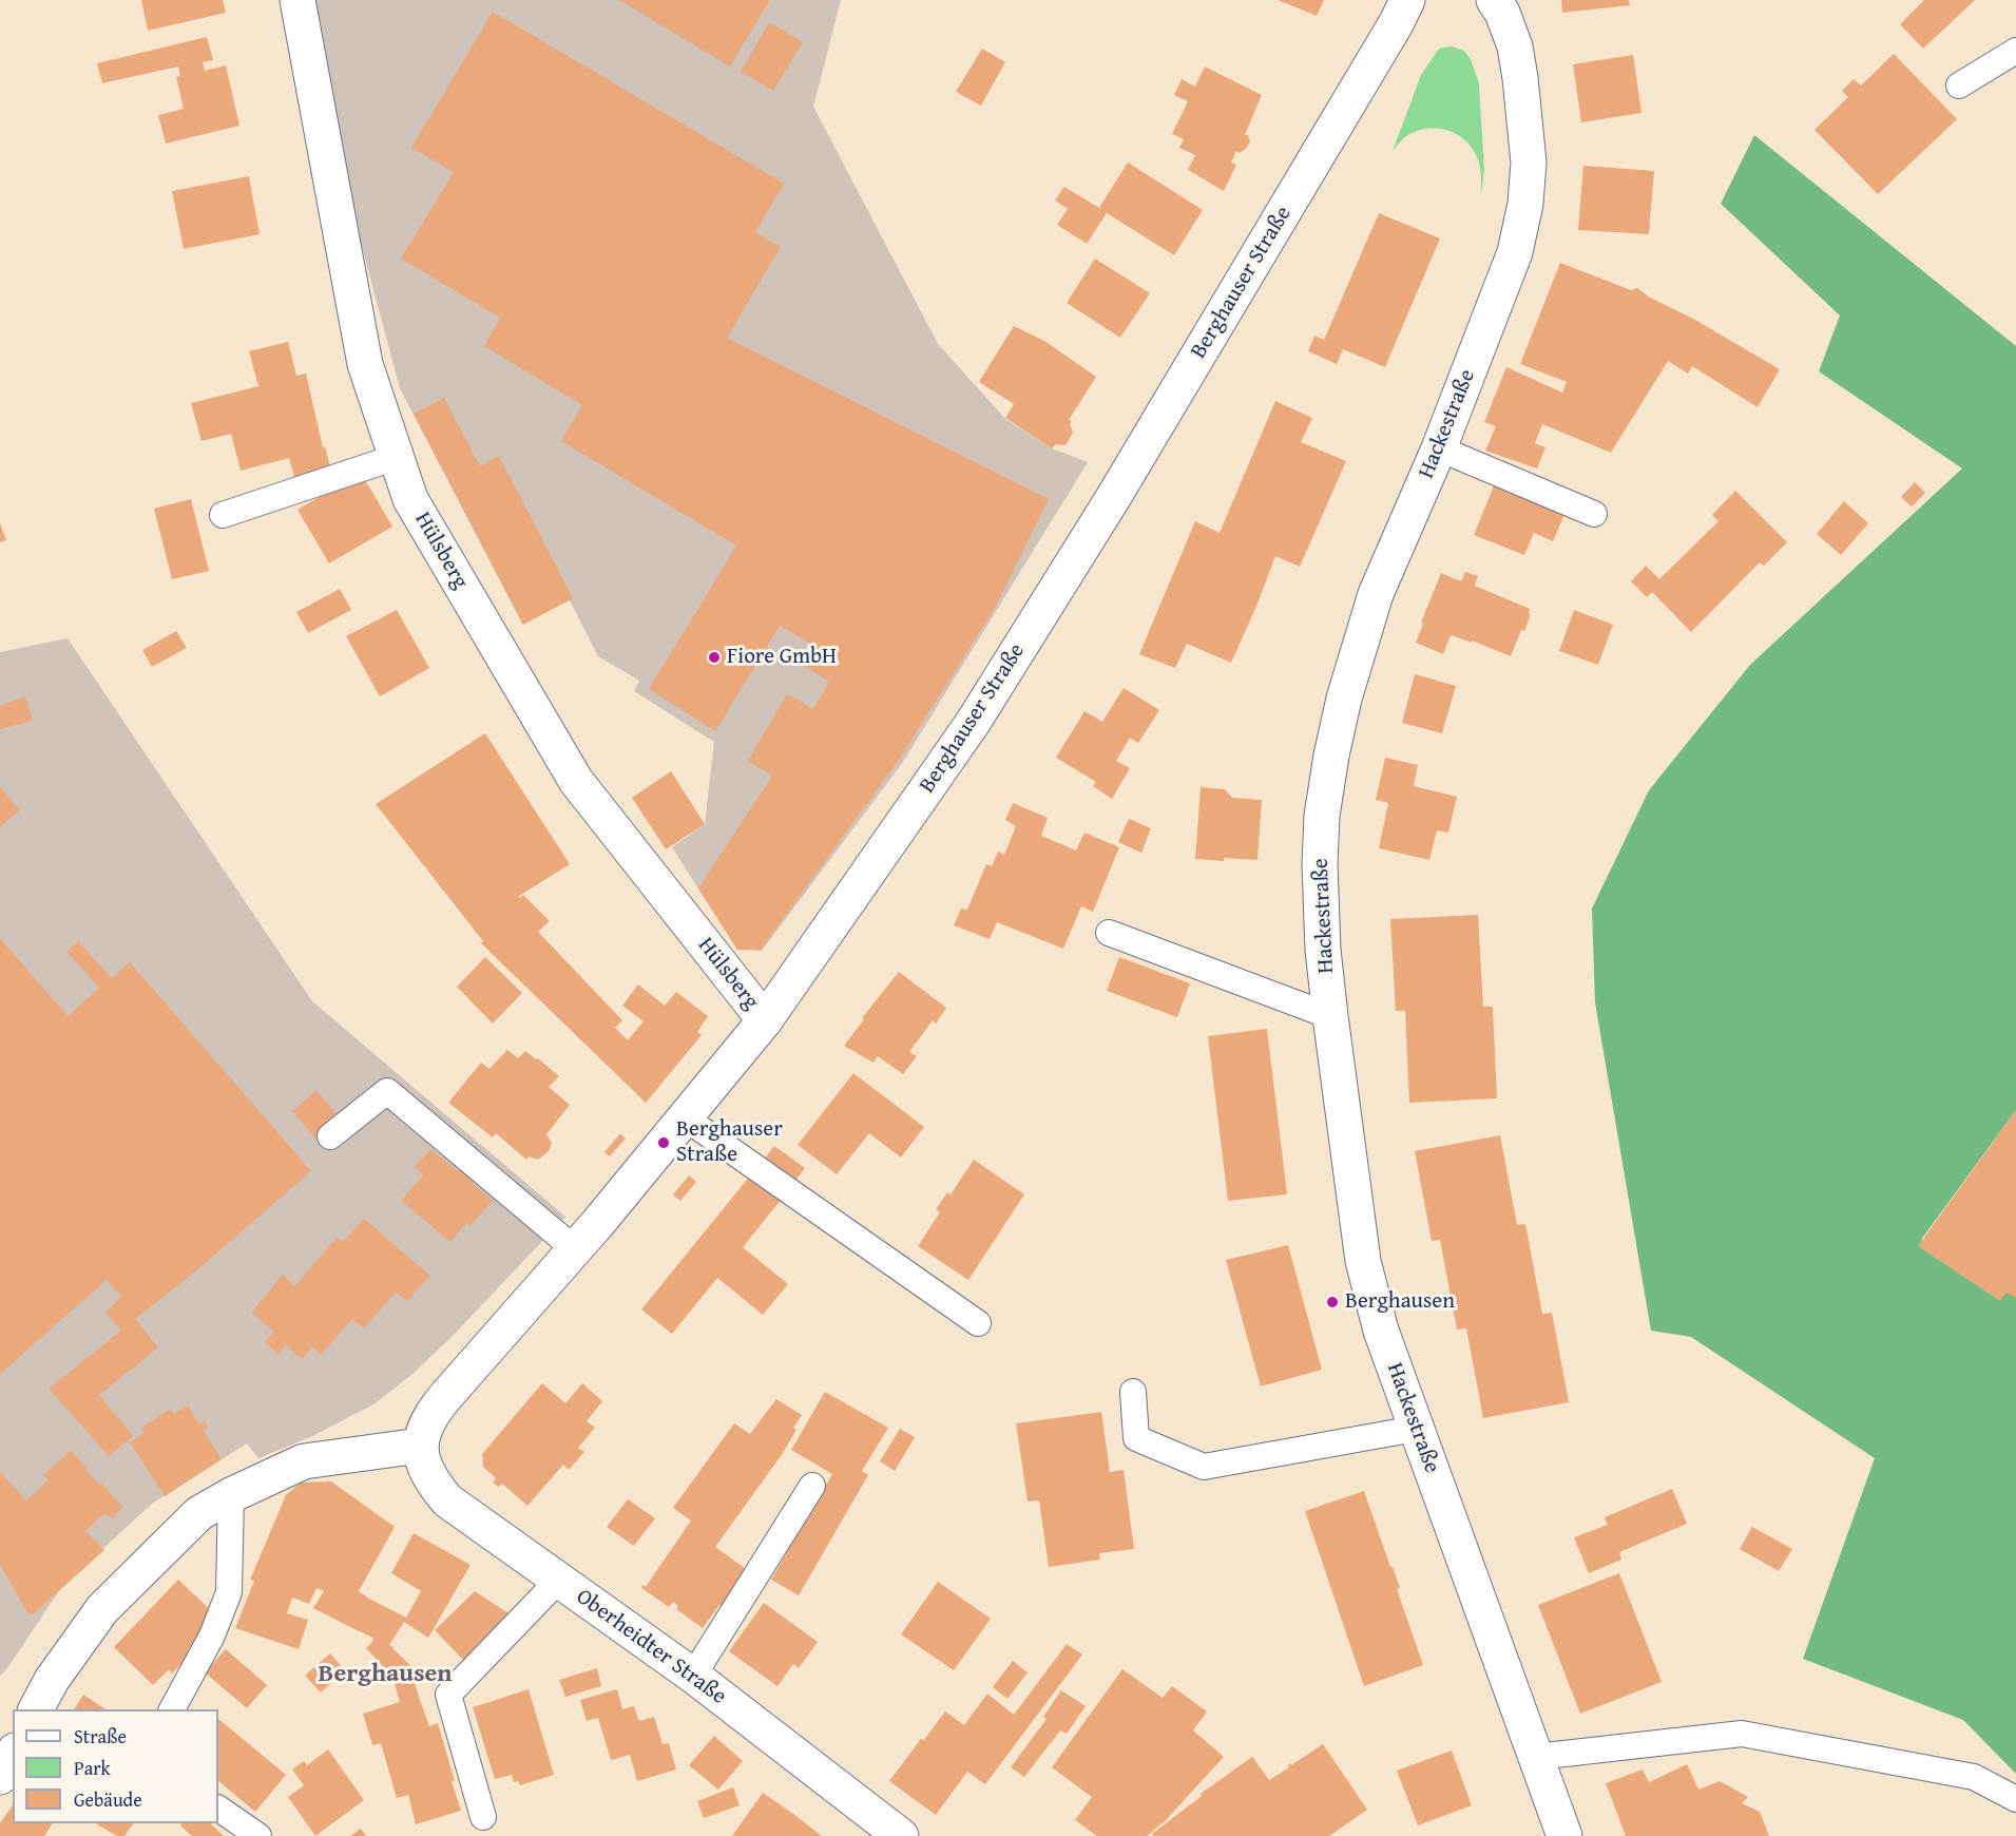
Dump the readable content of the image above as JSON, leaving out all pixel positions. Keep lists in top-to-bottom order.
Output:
{
  "streets": {
    "street": [
      "Berghauser Straße",
      "Hackestraße",
      "Hülsberg",
      "Oberheidter Straße"
    ]
  },
  "crossings": [
    ["Berghauser Straße", "Hülsberg"],
    ["Berghauser Straße", "Oberheidter Straße"]
  ],
  "districts": ["Berghausen"],
  "places": ["Fiore GmbH", "Berghauser Straße", "Berghausen"],
  "legend": ["Straße", "Park", "Gebäude"]
}
